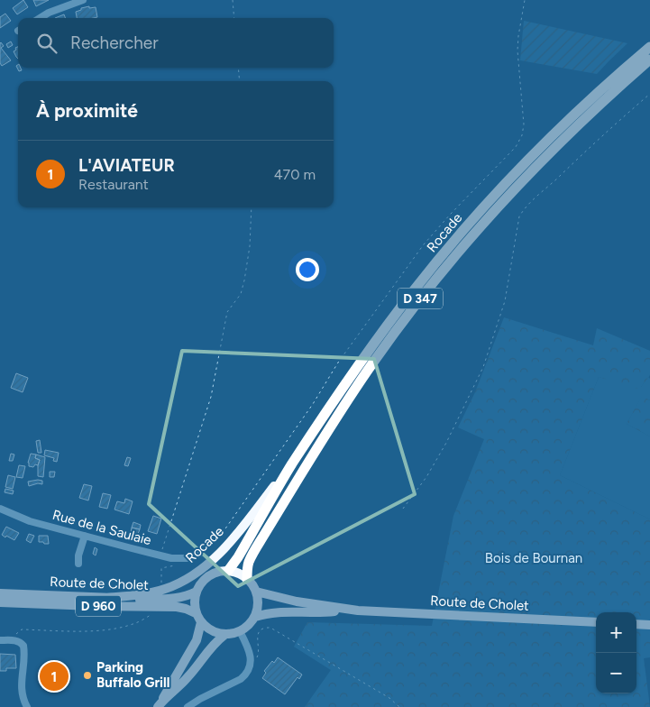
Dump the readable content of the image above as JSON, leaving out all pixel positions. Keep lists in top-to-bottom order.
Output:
{
  "streets": {
    "highway": ["Rocade", "D 347"],
    "main road": ["Route de Cholet", "D 960"],
    "street": ["Rue de la Saulaie"]
  },
  "crossings": [
    ["Rocade", "D 347"],
    ["Rocade", "Route de Cholet"],
    ["D 347", "Route de Cholet"]
  ],
  "parks": ["Bois de Bournan"],
  "places": ["Parking Buffalo Grill"],
  "page": {
    "search": "Rechercher",
    "heading": "À proximité",
    "list": [
      {
        "mark": "1",
        "name": "L'AVIATEUR",
        "note": "Restaurant",
        "value": "470 m"
      }
    ],
    "map_buttons": ["+", "−"],
    "pins": "1"
  }
}
